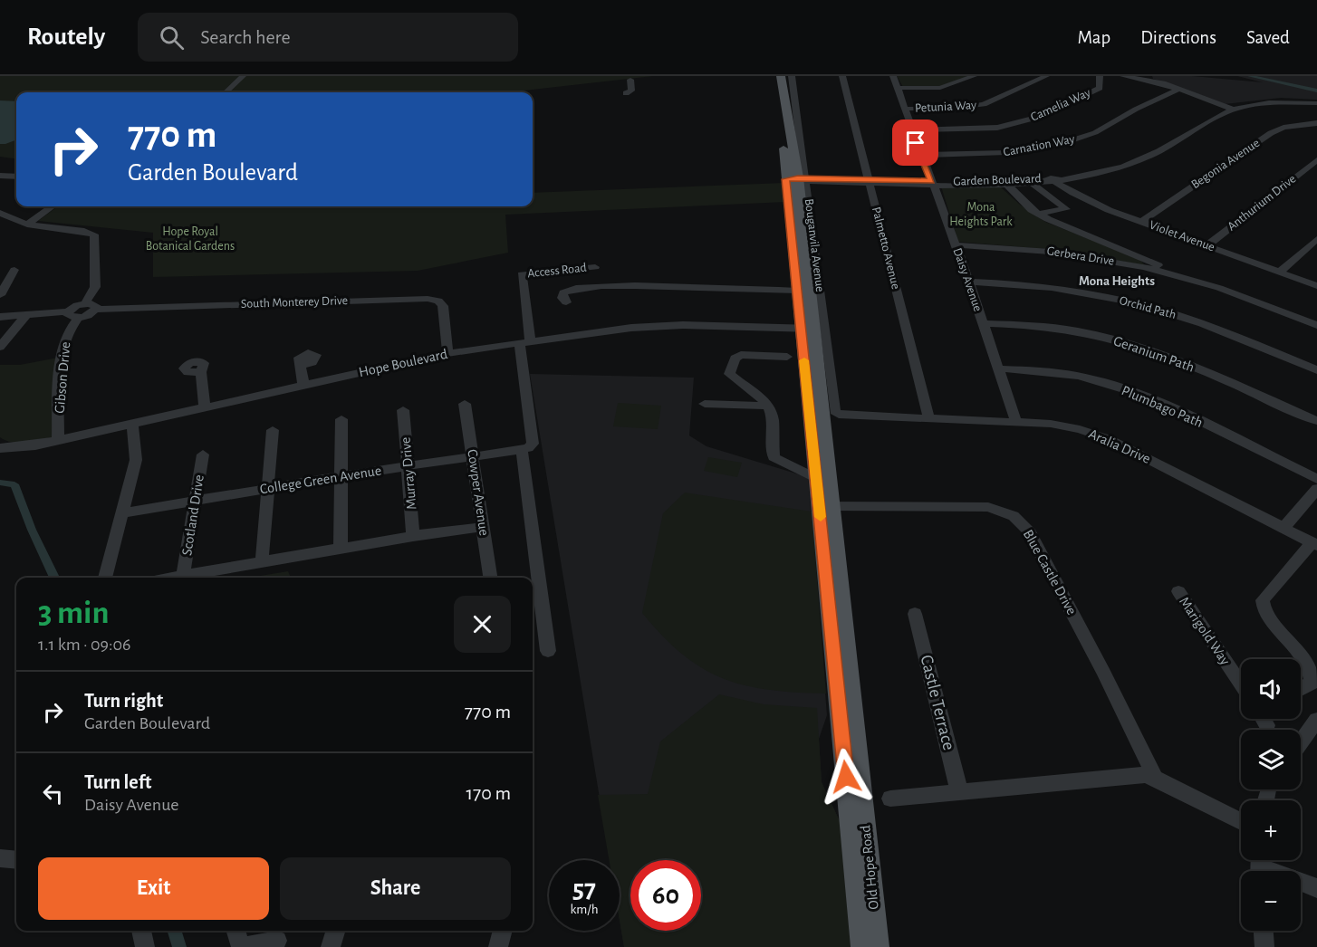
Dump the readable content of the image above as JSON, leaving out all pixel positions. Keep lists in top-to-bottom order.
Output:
{
  "streets": {
    "main road": ["Old Hope Road"],
    "street": [
      "Camelia Way",
      "Petunia Way",
      "Carnation Way",
      "Begonia Avenue",
      "Garden Boulevard",
      "Anthurium Drive",
      "Violet Avenue",
      "Bouganvila Avenue",
      "Palmetto Avenue",
      "Gerbera Drive",
      "Access Road",
      "Daisy Avenue",
      "South Monterey Drive",
      "Orchid Path",
      "Geranium Path",
      "Hope Boulevard",
      "Gibson Drive",
      "Plumbago Path",
      "Aralia Drive",
      "Murray Drive",
      "College Green Avenue",
      "Cowper Avenue",
      "Scotland Drive",
      "Blue Castle Drive",
      "Marigold Way",
      "Castle Terrace"
    ]
  },
  "crossings": [
    ["Camelia Way", "Daisy Avenue"],
    ["Petunia Way", "Daisy Avenue"],
    ["Carnation Way", "Daisy Avenue"],
    ["Begonia Avenue", "Violet Avenue"],
    ["Garden Boulevard", "Violet Avenue"],
    ["Garden Boulevard", "Bouganvila Avenue"],
    ["Garden Boulevard", "Palmetto Avenue"],
    ["Garden Boulevard", "Gerbera Drive"],
    ["Garden Boulevard", "Daisy Avenue"],
    ["Garden Boulevard", "Old Hope Road"],
    ["Anthurium Drive", "Violet Avenue"],
    ["Bouganvila Avenue", "Aralia Drive"],
    ["Bouganvila Avenue", "Old Hope Road"],
    ["Palmetto Avenue", "Aralia Drive"],
    ["Gerbera Drive", "Daisy Avenue"],
    ["Access Road", "Hope Boulevard"],
    ["Daisy Avenue", "Orchid Path"],
    ["Daisy Avenue", "Geranium Path"],
    ["Daisy Avenue", "Plumbago Path"],
    ["Daisy Avenue", "Aralia Drive"],
    ["South Monterey Drive", "Hope Boulevard"],
    ["Hope Boulevard", "Gibson Drive"],
    ["Hope Boulevard", "Old Hope Road"],
    ["Murray Drive", "College Green Avenue"],
    ["College Green Avenue", "Cowper Avenue"],
    ["College Green Avenue", "Scotland Drive"],
    ["Blue Castle Drive", "Old Hope Road"]
  ],
  "districts": ["Mona Heights"],
  "parks": ["Mona Heights Park", "Hope Royal Botanical Gardens"],
  "page": {
    "header": "Routely",
    "search": "Search here",
    "nav": ["Map", "Directions", "Saved"],
    "turn": ["770 m", "Garden Boulevard"],
    "heading": ["3 min", "1.1 km · 09:06"],
    "map_buttons": ["+", "−"],
    "list": [
      {
        "name": "Turn right",
        "note": "Garden Boulevard",
        "value": "770 m"
      },
      {
        "name": "Turn left",
        "note": "Daisy Avenue",
        "value": "170 m"
      }
    ],
    "buttons": ["Exit", "Share"],
    "speed": "57 km/h",
    "limit": "60"
  }
}
